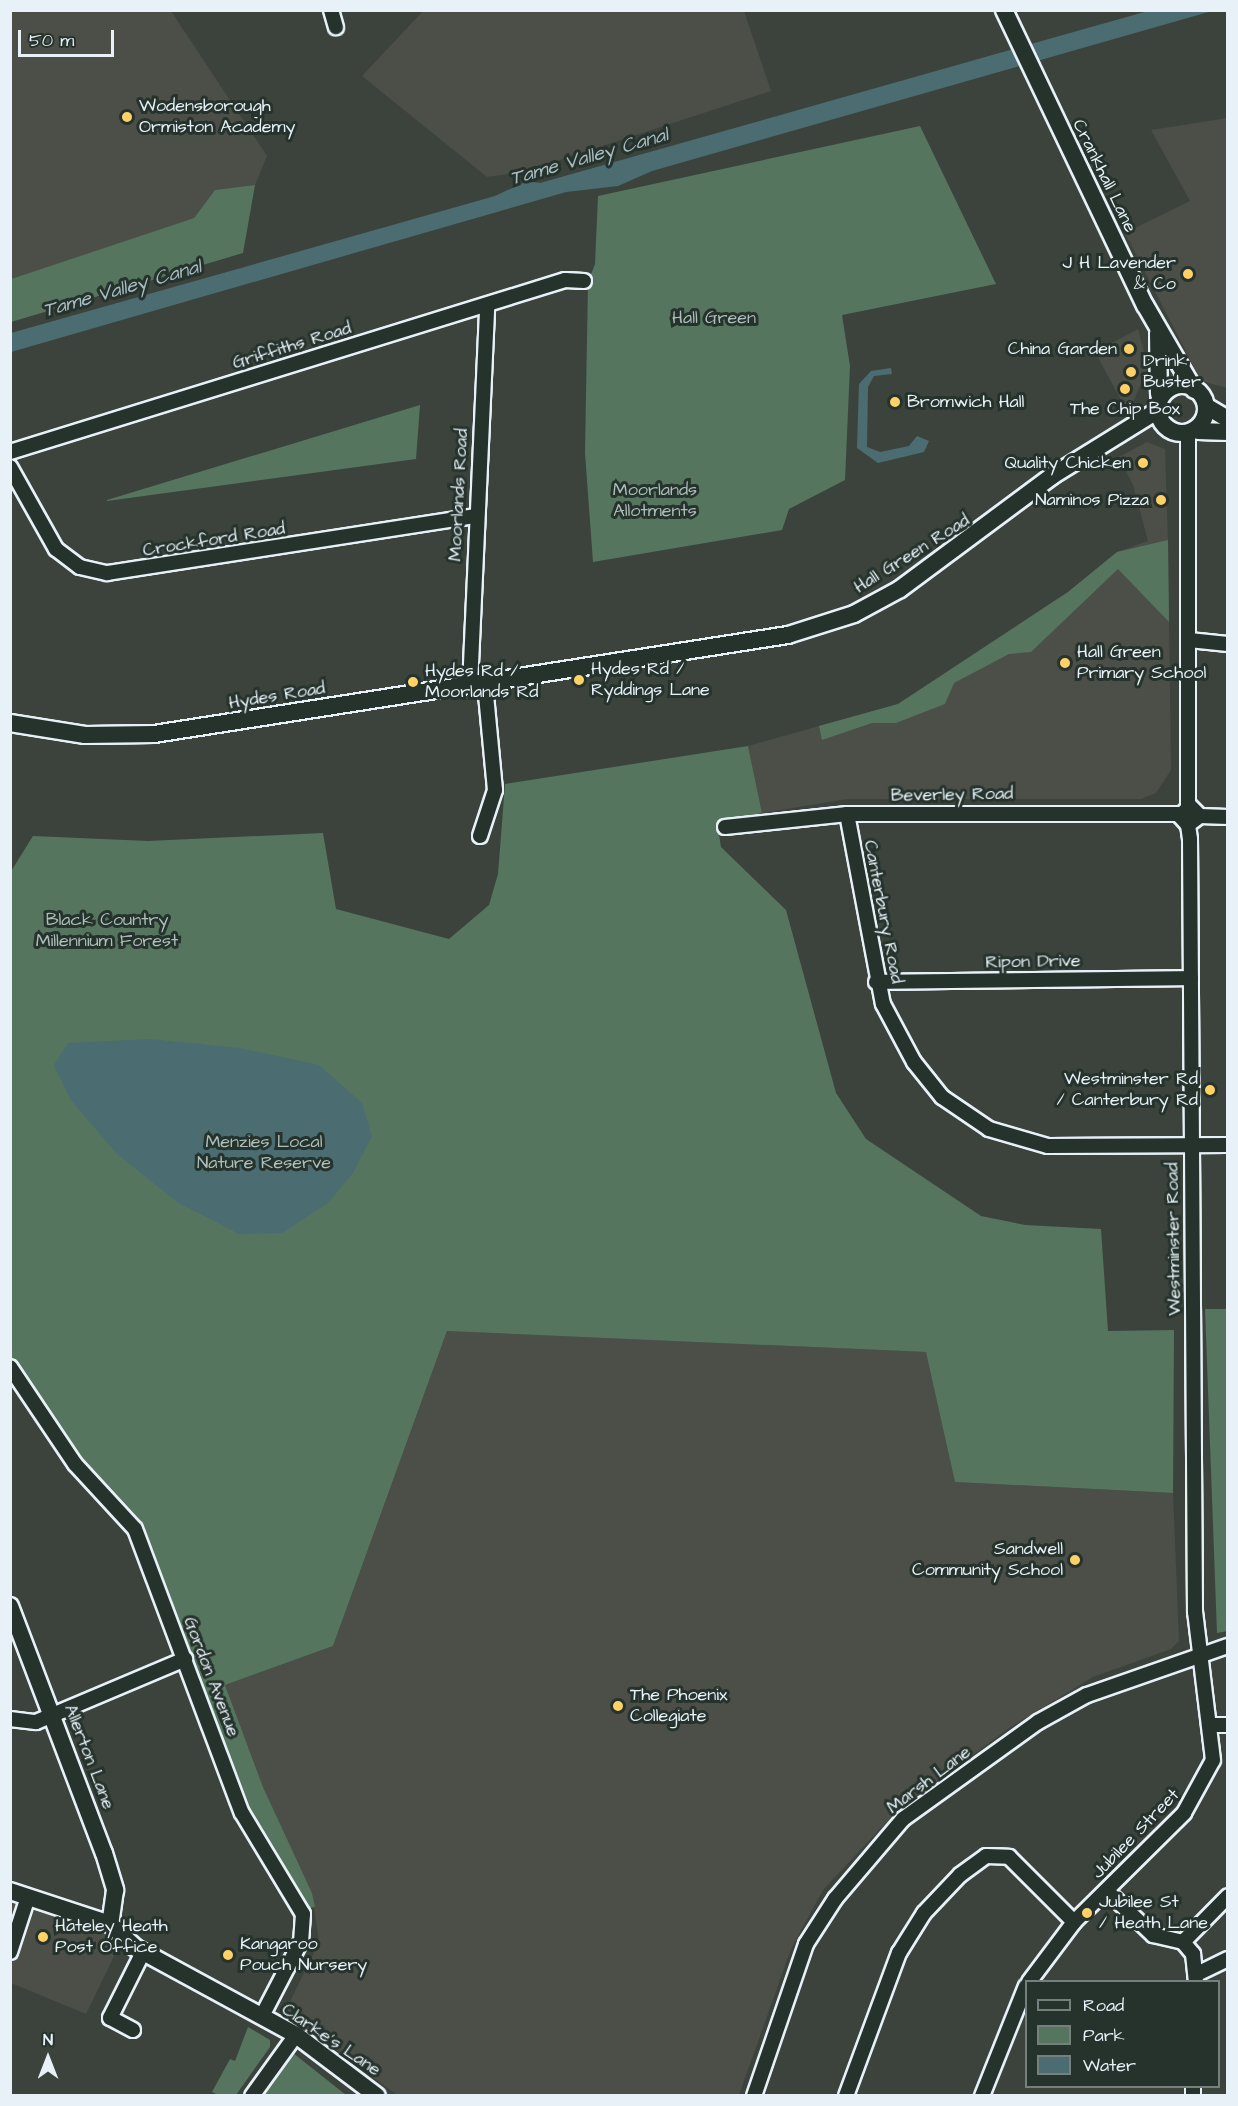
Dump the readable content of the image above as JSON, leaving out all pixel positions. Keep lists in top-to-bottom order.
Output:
{
  "streets": {
    "street": [
      "Crankhall Lane",
      "Griffiths Road",
      "Moorlands Road",
      "Crockford Road",
      "Hall Green Road",
      "Hydes Road",
      "Beverley Road",
      "Canterbury Road",
      "Ripon Drive",
      "Westminster Road",
      "Gordon Avenue",
      "Allerton Lane",
      "Marsh Lane",
      "Jubilee Street",
      "Clarke's Lane"
    ]
  },
  "crossings": [
    ["Crankhall Lane", "Hall Green Road"],
    ["Crankhall Lane", "Westminster Road"],
    ["Griffiths Road", "Moorlands Road"],
    ["Moorlands Road", "Crockford Road"],
    ["Moorlands Road", "Hydes Road"],
    ["Hall Green Road", "Hydes Road"],
    ["Hall Green Road", "Westminster Road"],
    ["Beverley Road", "Canterbury Road"],
    ["Beverley Road", "Westminster Road"],
    ["Canterbury Road", "Ripon Drive"],
    ["Canterbury Road", "Westminster Road"],
    ["Ripon Drive", "Westminster Road"],
    ["Westminster Road", "Marsh Lane"],
    ["Westminster Road", "Jubilee Street"],
    ["Gordon Avenue", "Clarke's Lane"],
    ["Allerton Lane", "Clarke's Lane"],
    ["Marsh Lane", "Jubilee Street"]
  ],
  "water": ["Tame Valley Canal"],
  "parks": [
    "Hall Green",
    "Moorlands Allotments",
    "Black Country Millennium Forest",
    "Menzies Local Nature Reserve"
  ],
  "places": [
    "Wodensborough Ormiston Academy",
    "J H Lavender & Co",
    "China Garden",
    "Drink Buster",
    "The Chip Box",
    "Bromwich Hall",
    "Quality Chicken",
    "Naminos Pizza",
    "Hall Green Primary School",
    "Hydes Rd / Ryddings Lane",
    "Hydes Rd / Moorlands Rd",
    "Westminster Rd / Canterbury Rd",
    "Sandwell Community School",
    "The Phoenix Collegiate",
    "Jubilee St / Heath Lane",
    "Hateley Heath Post Office",
    "Kangaroo Pouch Nursery"
  ],
  "legend": ["Road", "Park", "Water"],
  "scale_bar": "50 m",
  "north": "top"
}
